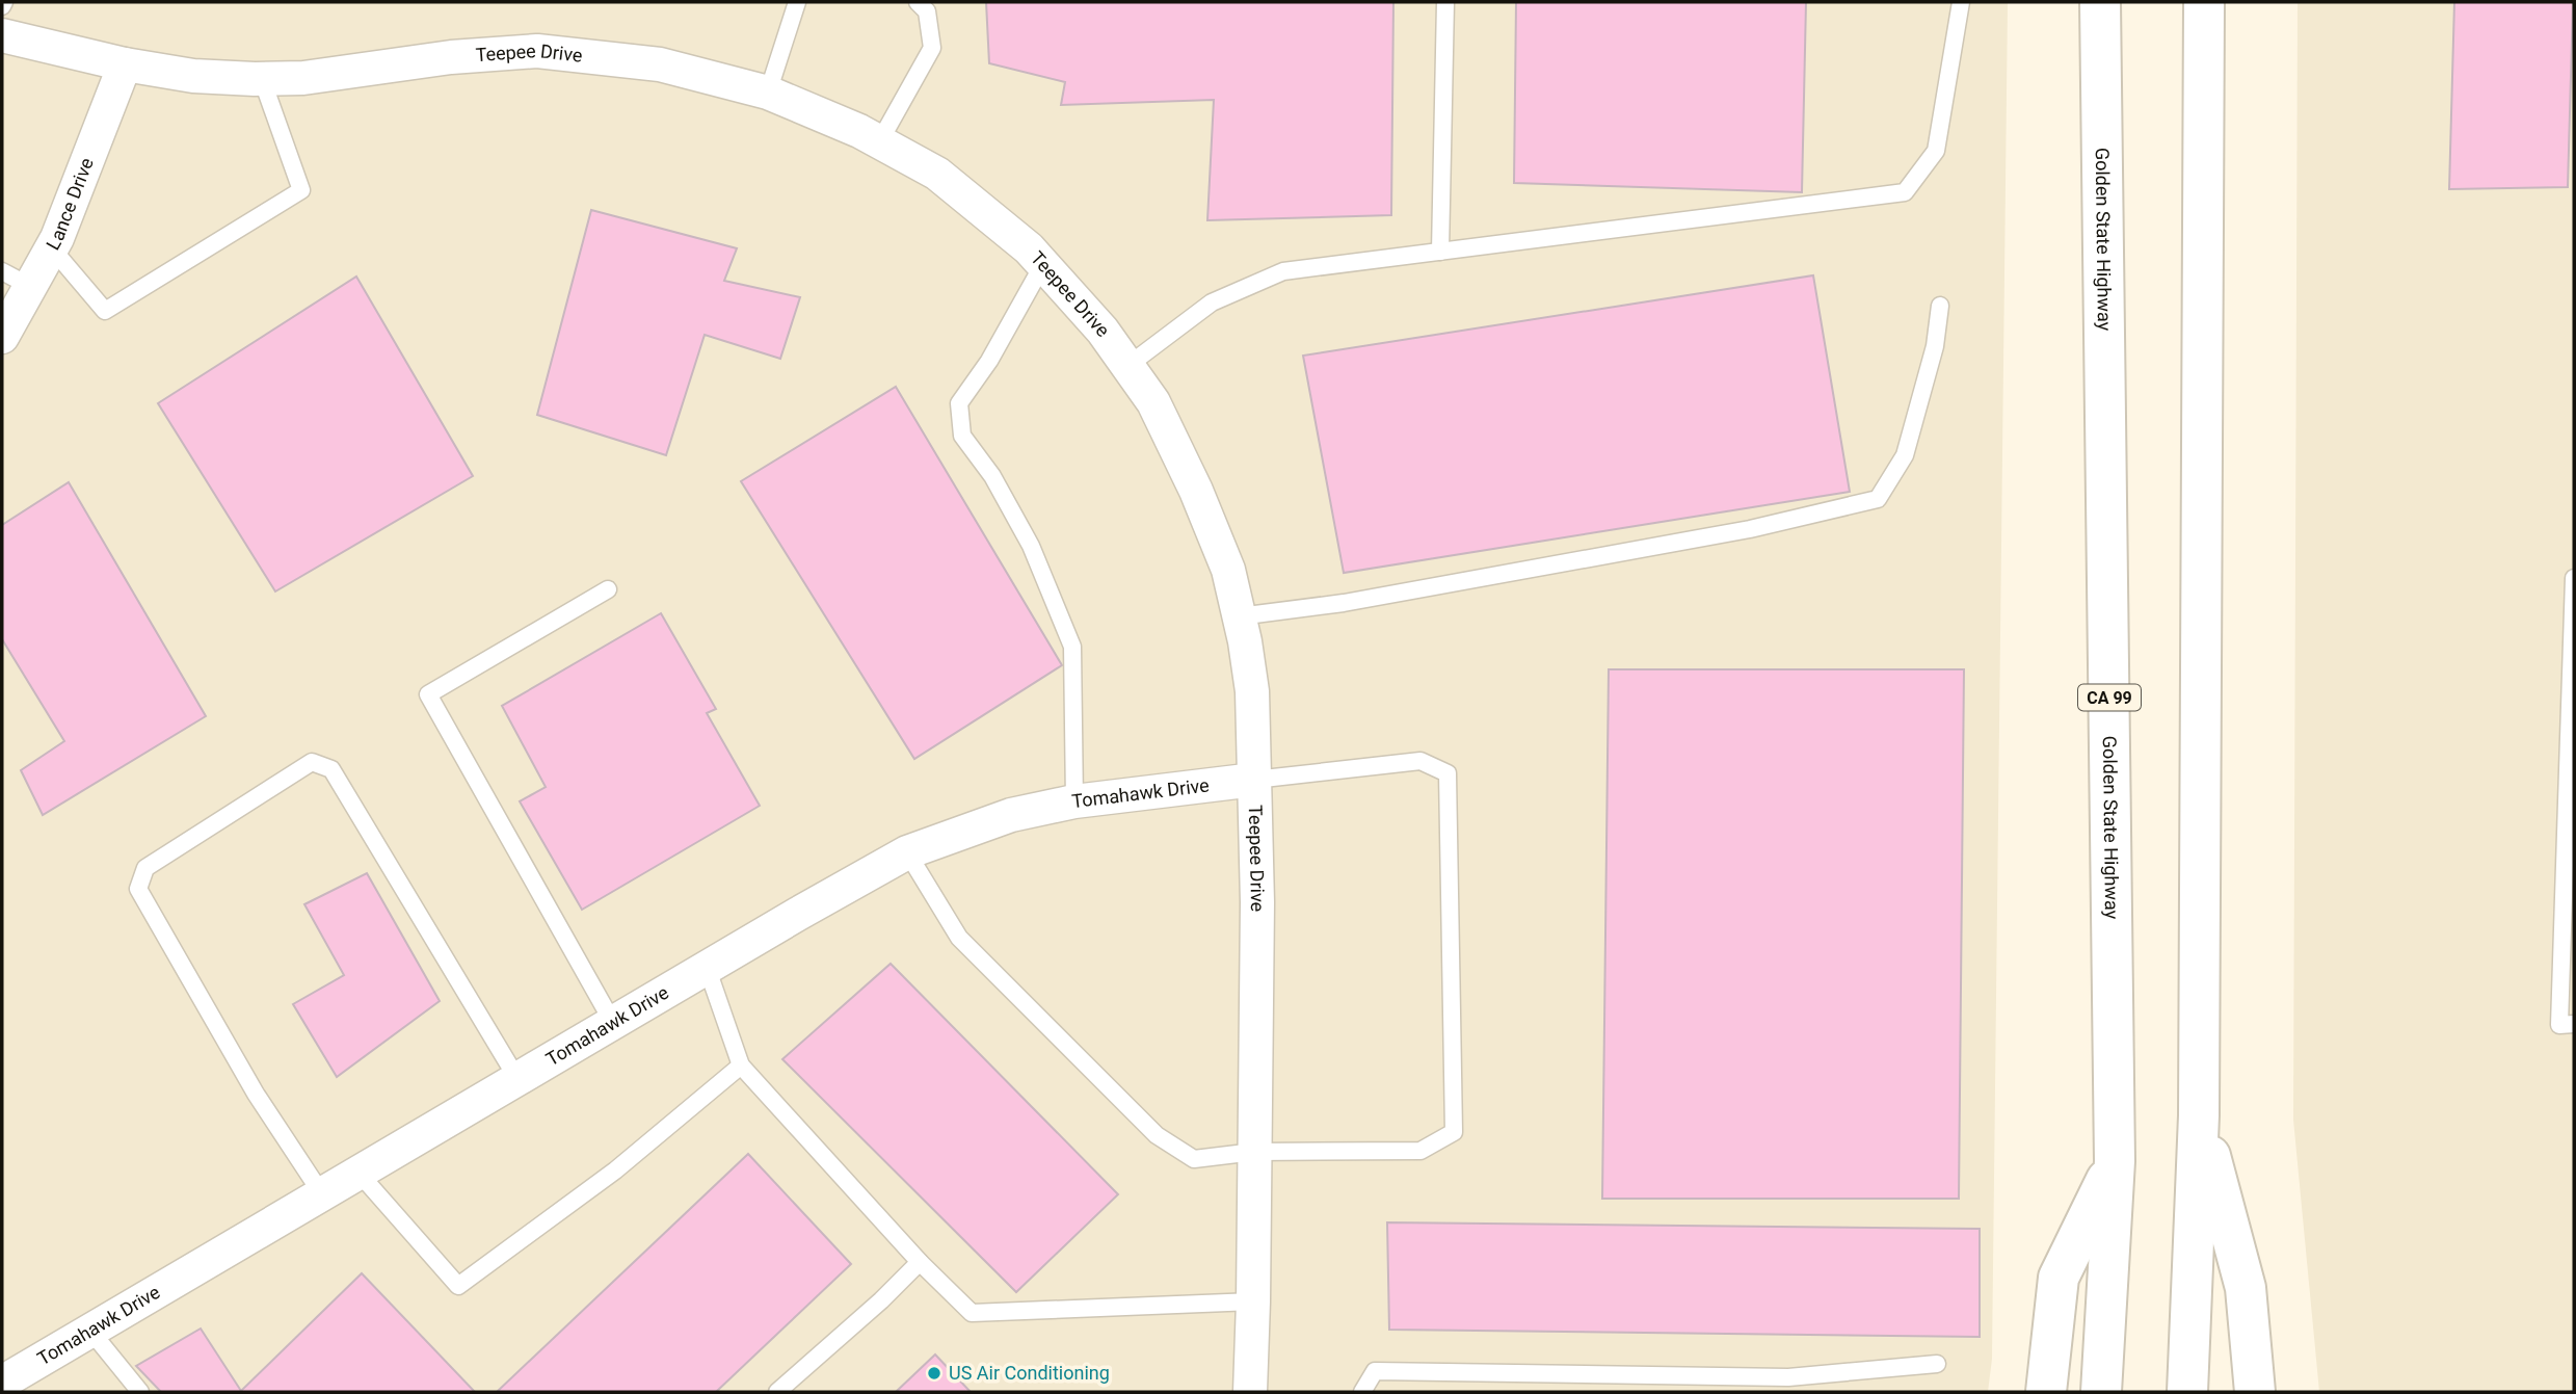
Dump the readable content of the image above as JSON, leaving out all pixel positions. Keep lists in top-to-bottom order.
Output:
{
  "streets": {
    "highway": ["Golden State Highway", "CA 99"],
    "street": ["Teepee Drive", "Lance Drive", "Tomahawk Drive"]
  },
  "crossings": [
    ["Teepee Drive", "Lance Drive"],
    ["Teepee Drive", "Tomahawk Drive"]
  ],
  "places": ["US Air Conditioning"]
}
